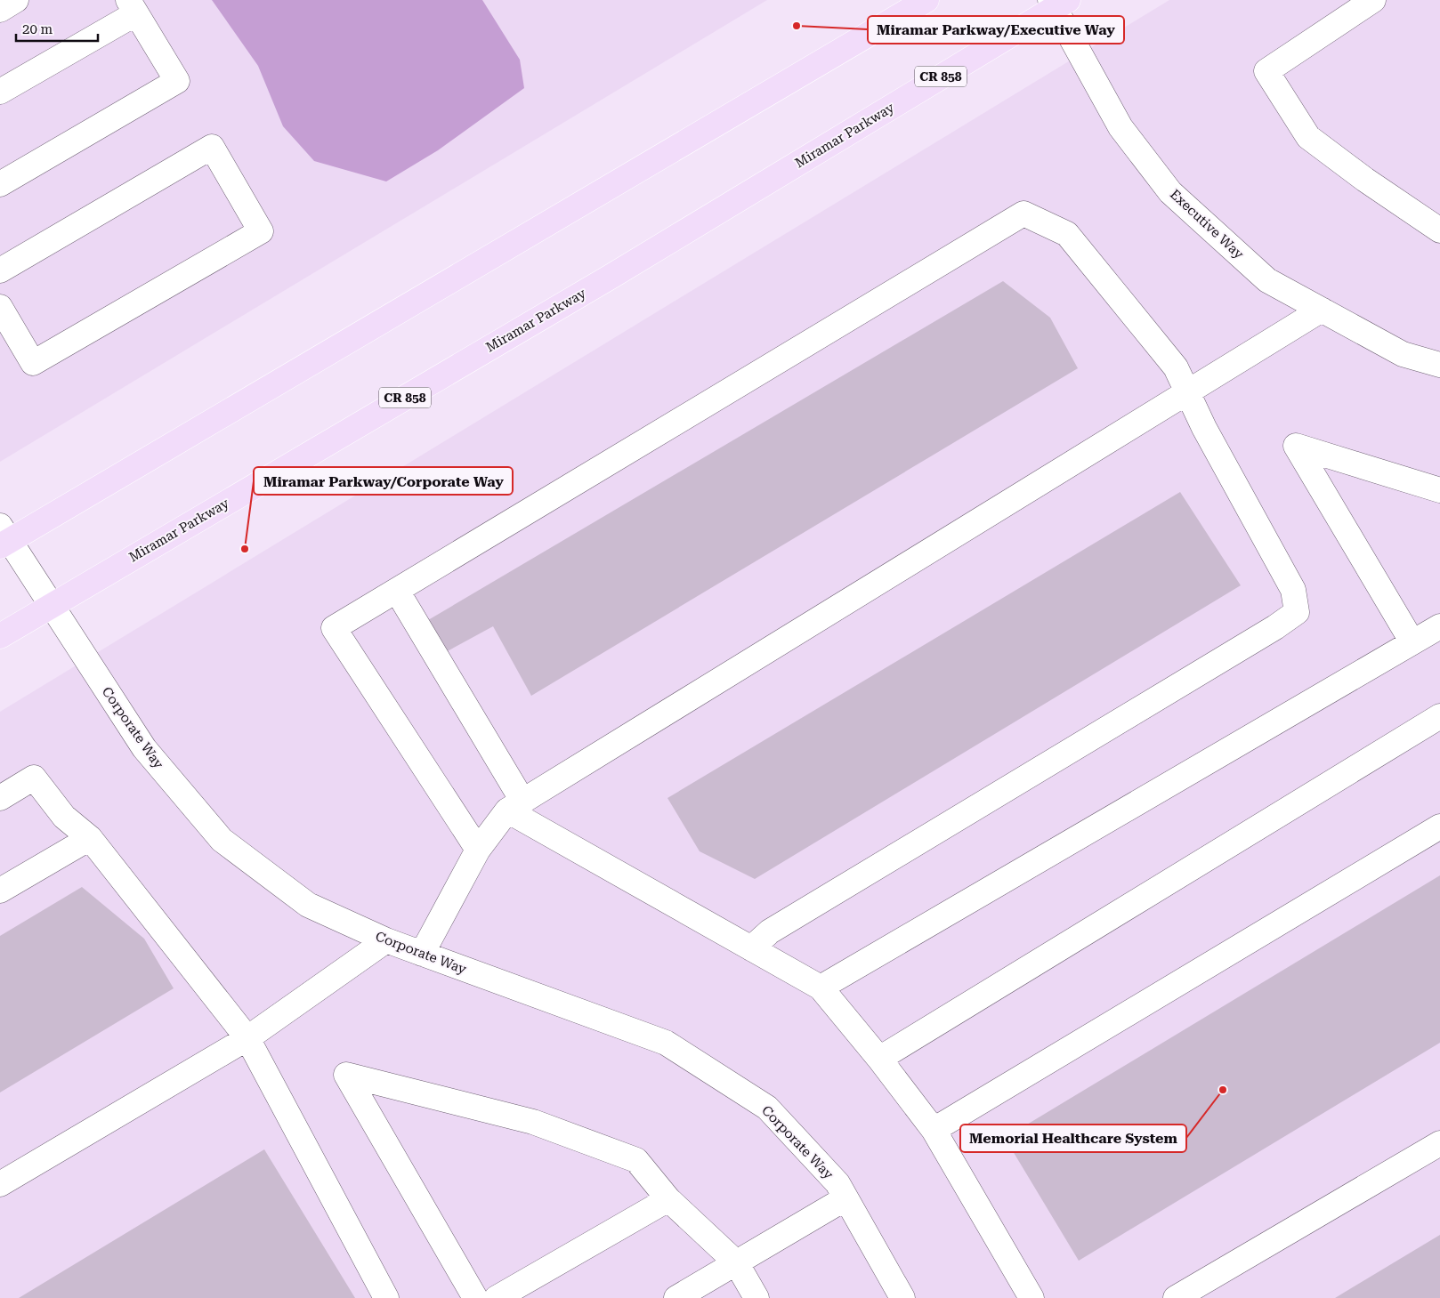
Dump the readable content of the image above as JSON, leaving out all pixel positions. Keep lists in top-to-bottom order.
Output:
{
  "streets": {
    "main road": ["CR 858", "Miramar Parkway"],
    "street": ["Executive Way", "Corporate Way"]
  },
  "crossings": [
    ["Miramar Parkway", "Executive Way"],
    ["Miramar Parkway", "Corporate Way"]
  ],
  "places": ["Miramar Parkway/Executive Way", "Miramar Parkway/Corporate Way", "Memorial Healthcare System"],
  "scale_bar": "20 m"
}
